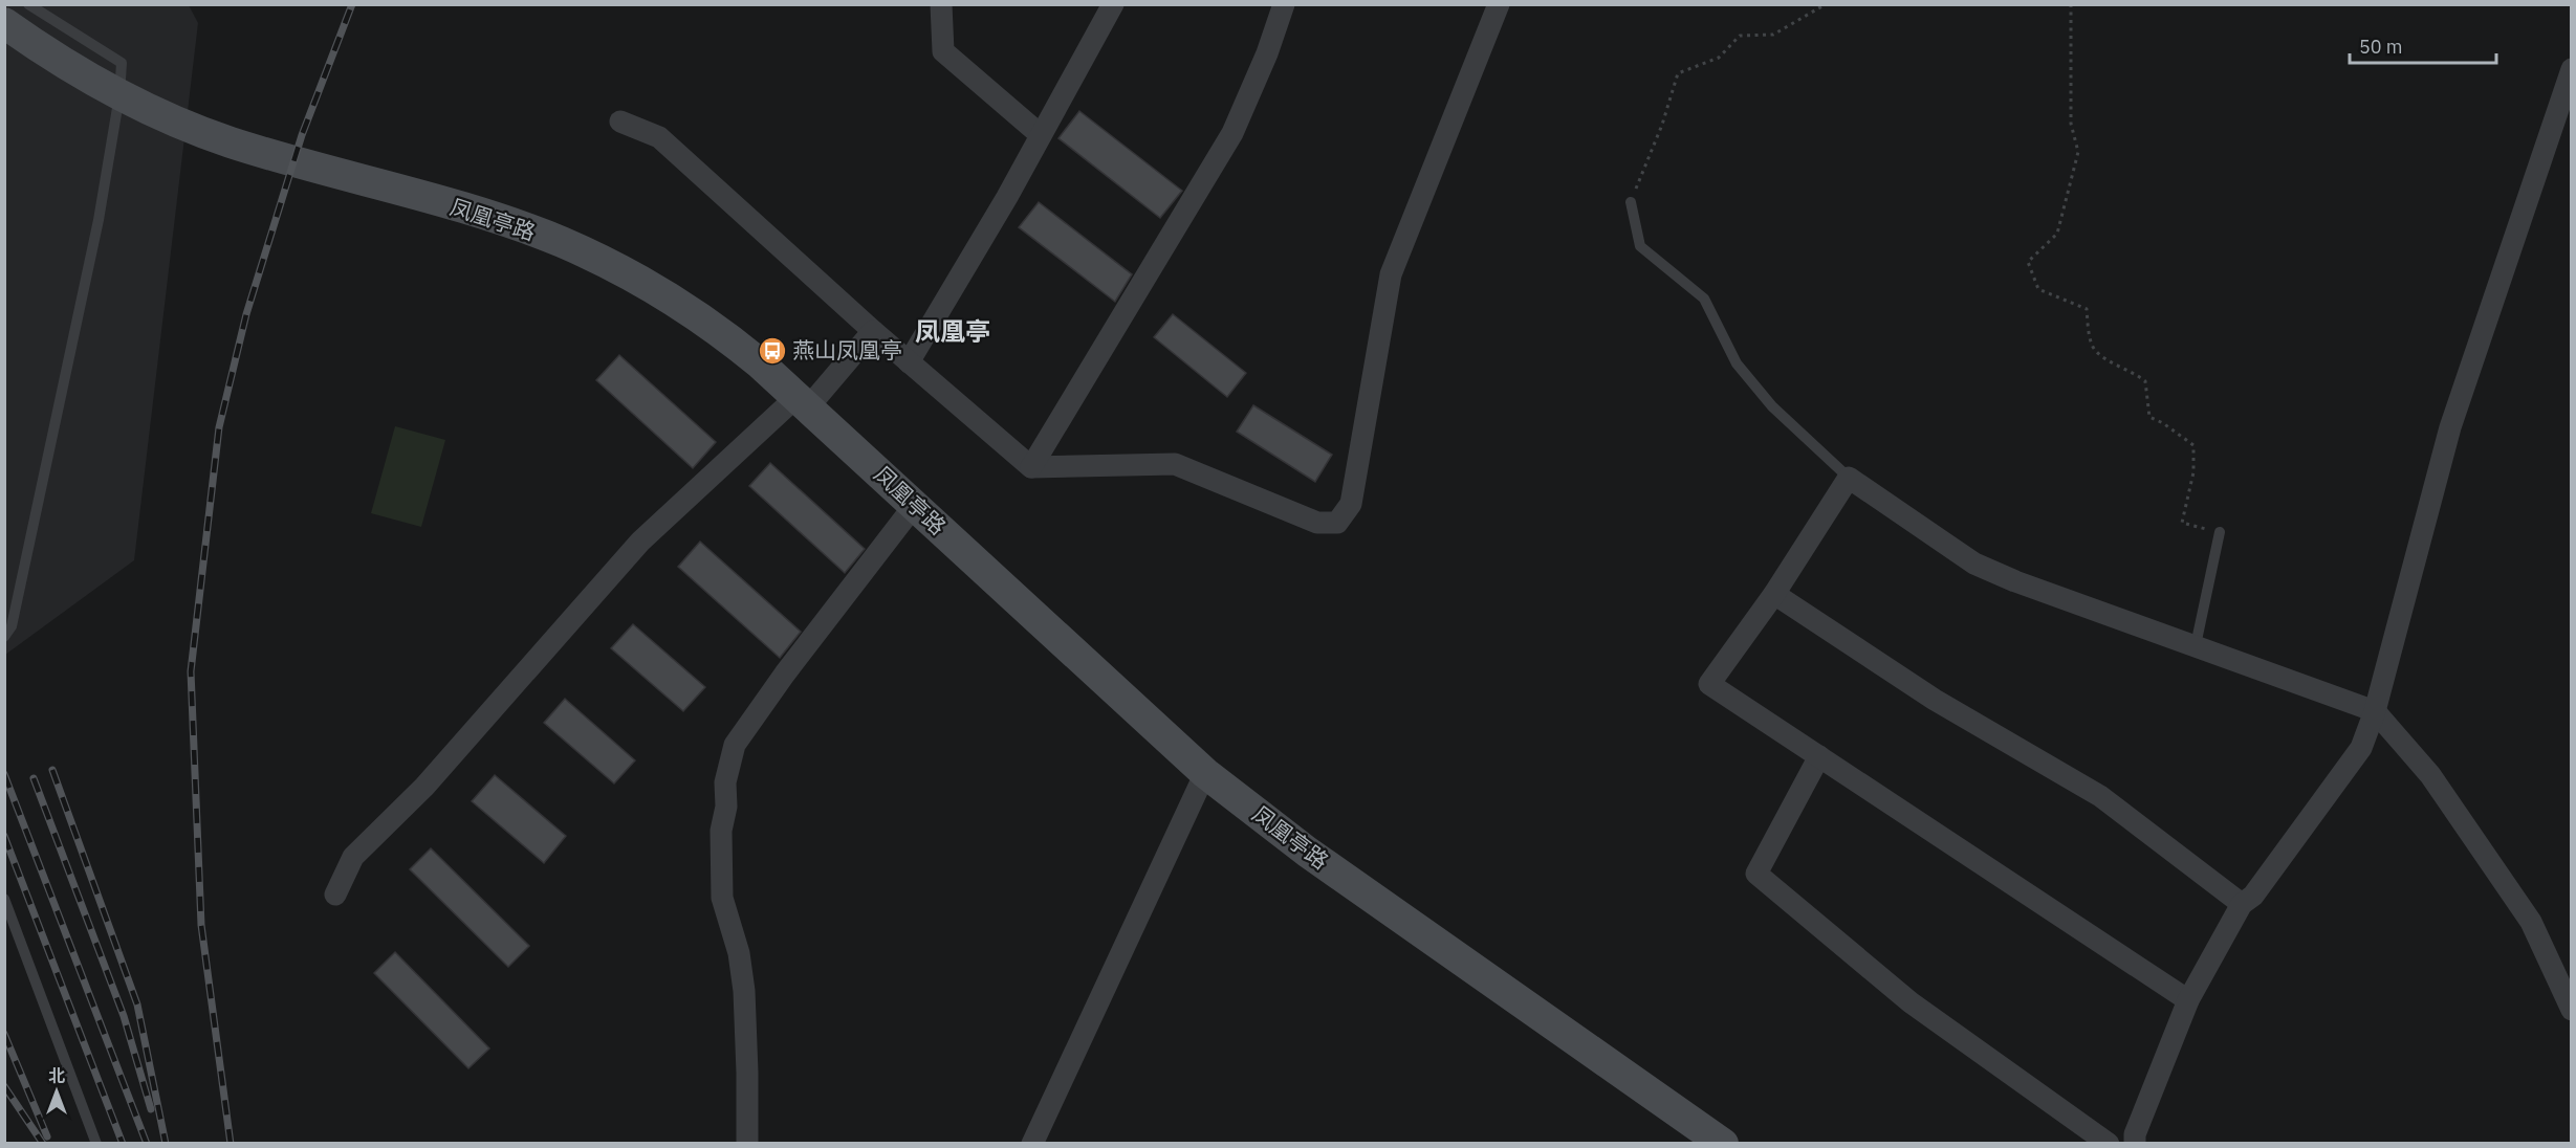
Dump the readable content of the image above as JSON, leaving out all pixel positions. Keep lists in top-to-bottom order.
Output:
{
  "streets": {
    "street": ["凤凰亭路"]
  },
  "districts": ["凤凰亭"],
  "places": {
    "bus stop": ["燕山凤凰亭"]
  },
  "scale_bar": "50 m",
  "north": "top"
}
